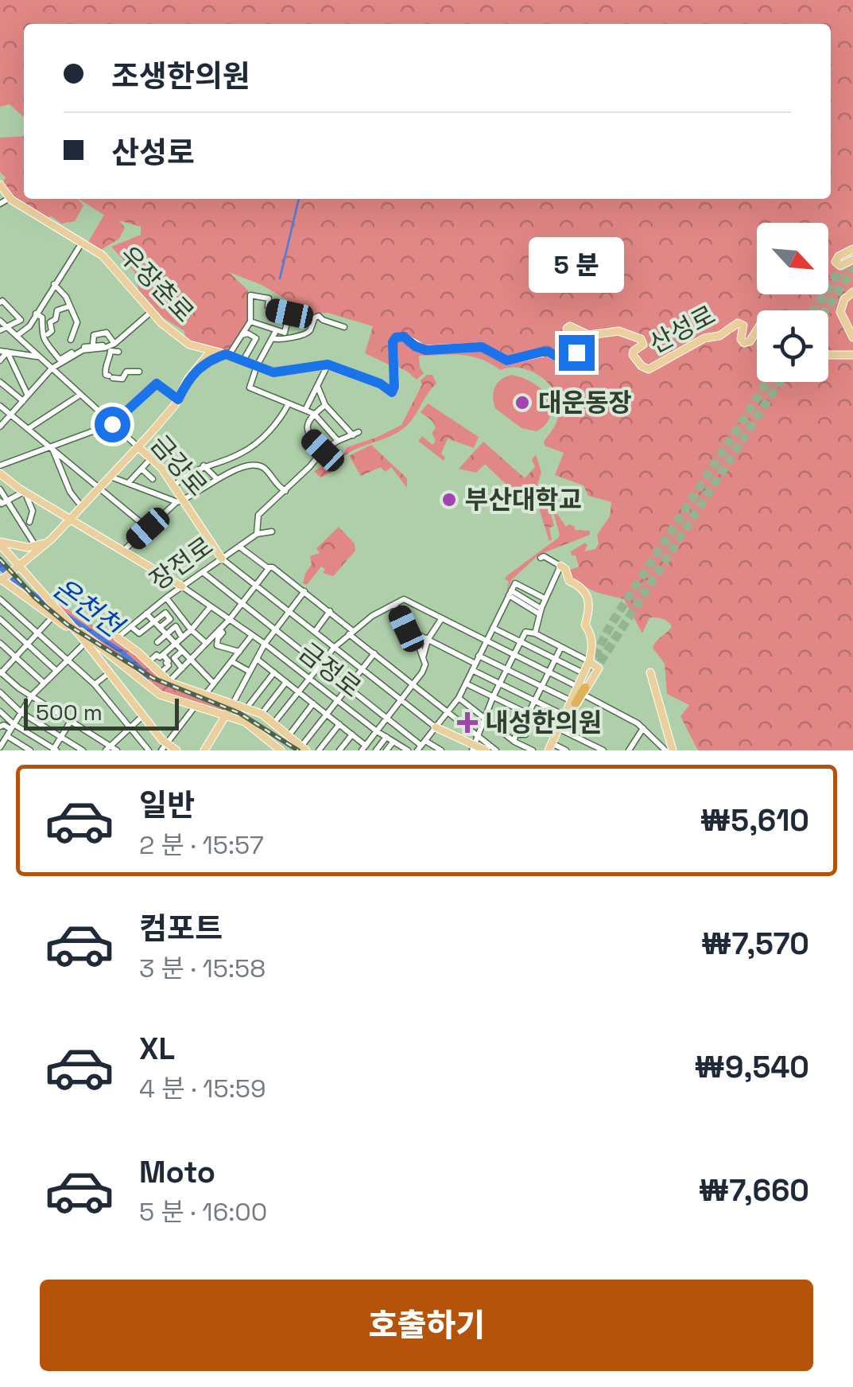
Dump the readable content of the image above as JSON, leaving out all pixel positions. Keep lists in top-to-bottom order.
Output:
{
  "streets": {
    "main road": [
      "우장춘로",
      "산성로",
      "금강로",
      "금정로"
    ],
    "street": ["장전로"]
  },
  "crossings": [
    ["우장춘로", "산성로"],
    ["금강로", "장전로"],
    ["장전로", "금정로"]
  ],
  "water": ["온천천"],
  "places": {
    "other": ["대운동장", "부산대학교"],
    "health": ["내성한의원"]
  },
  "scale_bar": "500 m",
  "north": "bottom right",
  "page": {
    "banner": ["조생한의원", "산성로"],
    "bubble": "5 분",
    "scale": "500 m",
    "list": [
      {
        "name": "일반",
        "note": "2 분 · 15:57",
        "value": "₩5,610"
      },
      {
        "name": "컴포트",
        "note": "3 분 · 15:58",
        "value": "₩7,570"
      },
      {
        "name": "XL",
        "note": "4 분 · 15:59",
        "value": "₩9,540"
      },
      {
        "name": "Moto",
        "note": "5 분 · 16:00",
        "value": "₩7,660"
      }
    ],
    "buttons": "호출하기"
  }
}
